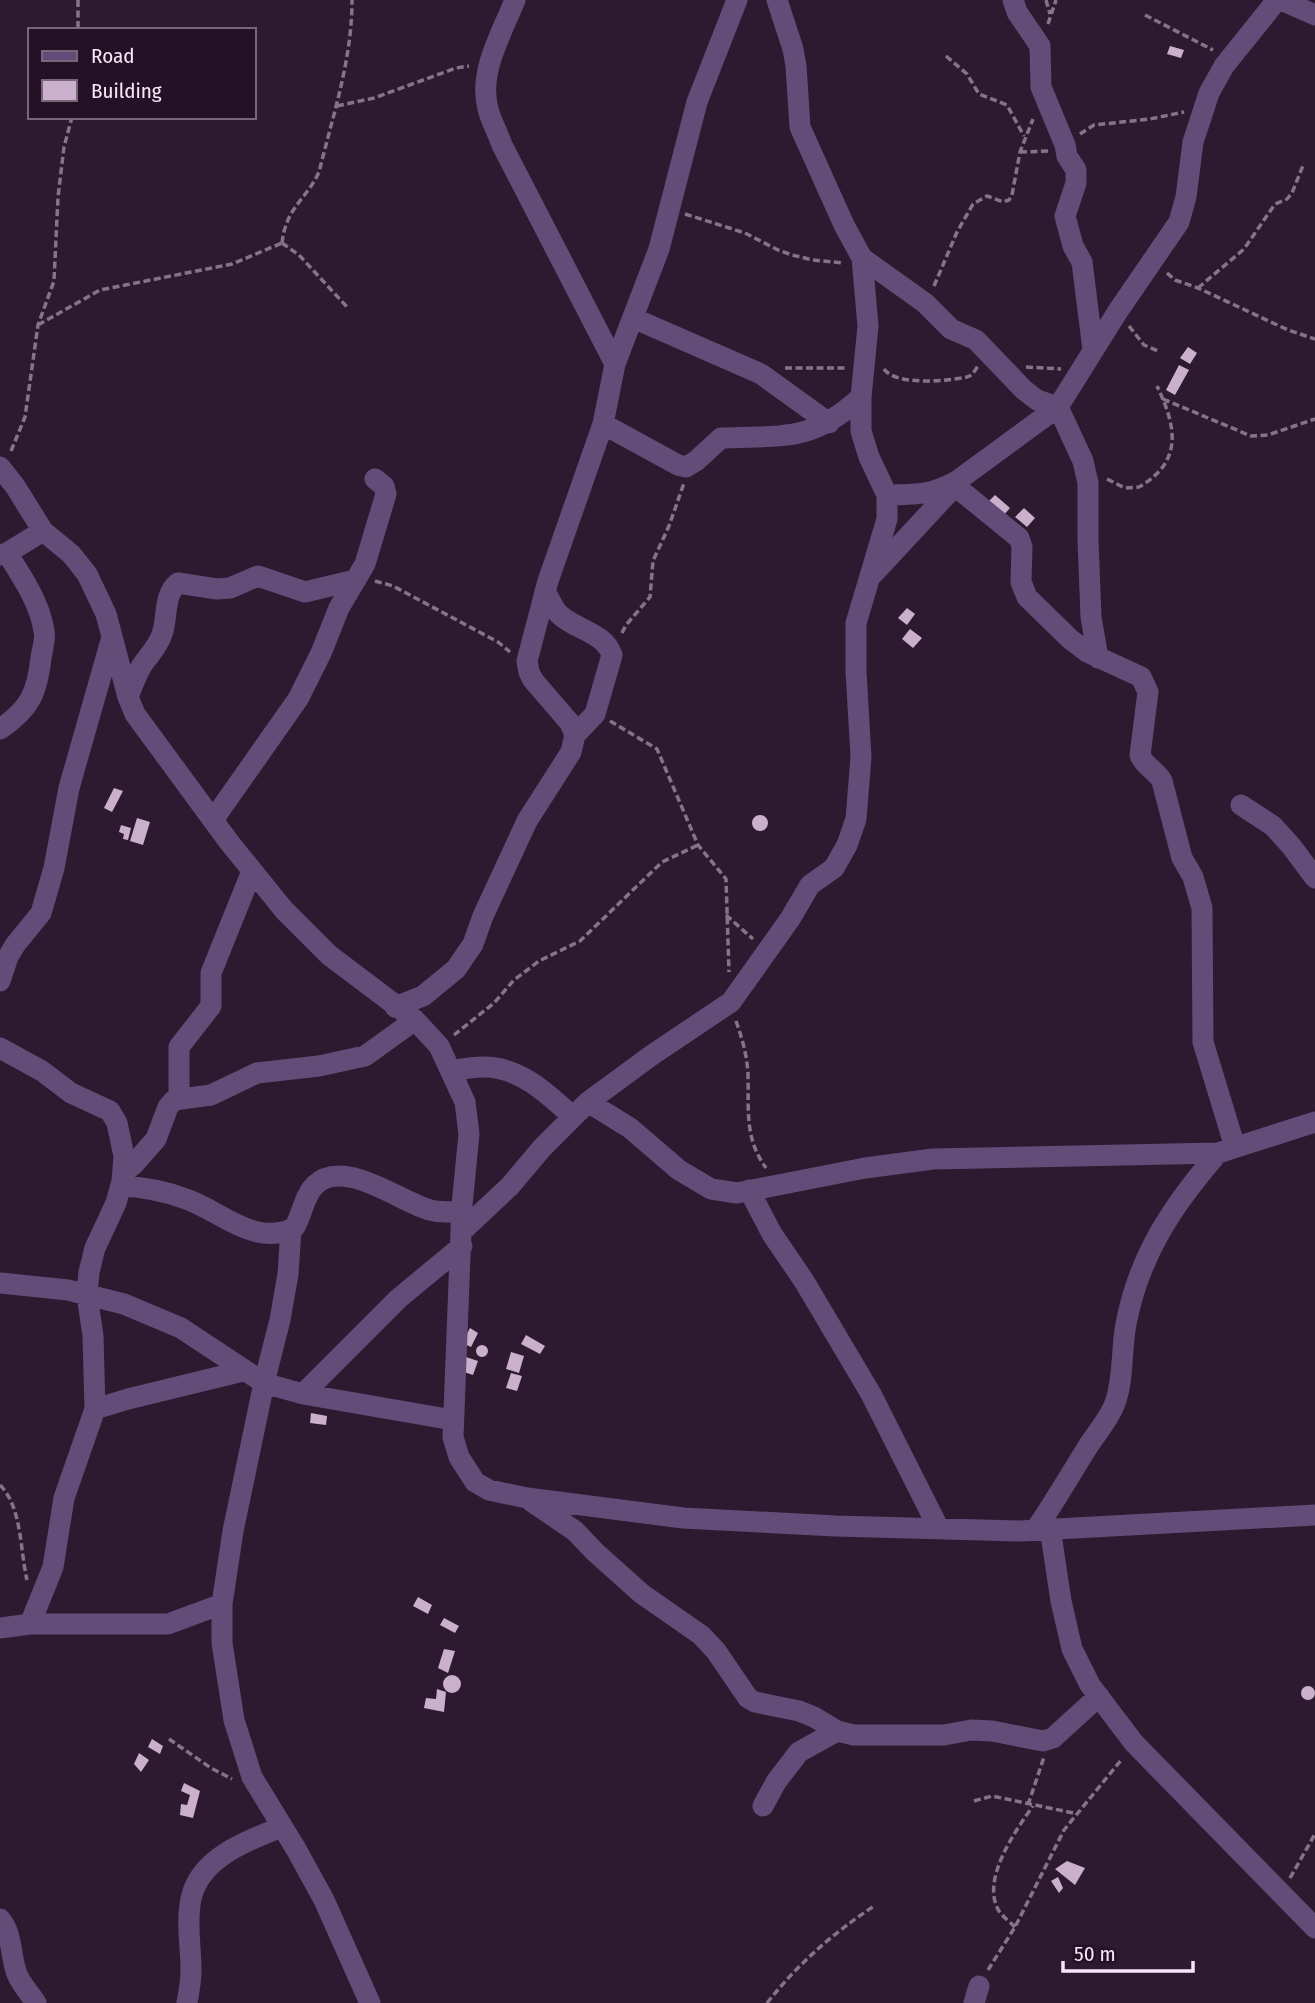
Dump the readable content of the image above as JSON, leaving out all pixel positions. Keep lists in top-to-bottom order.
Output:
{
  "legend": ["Road", "Building"],
  "scale_bar": "50 m"
}
